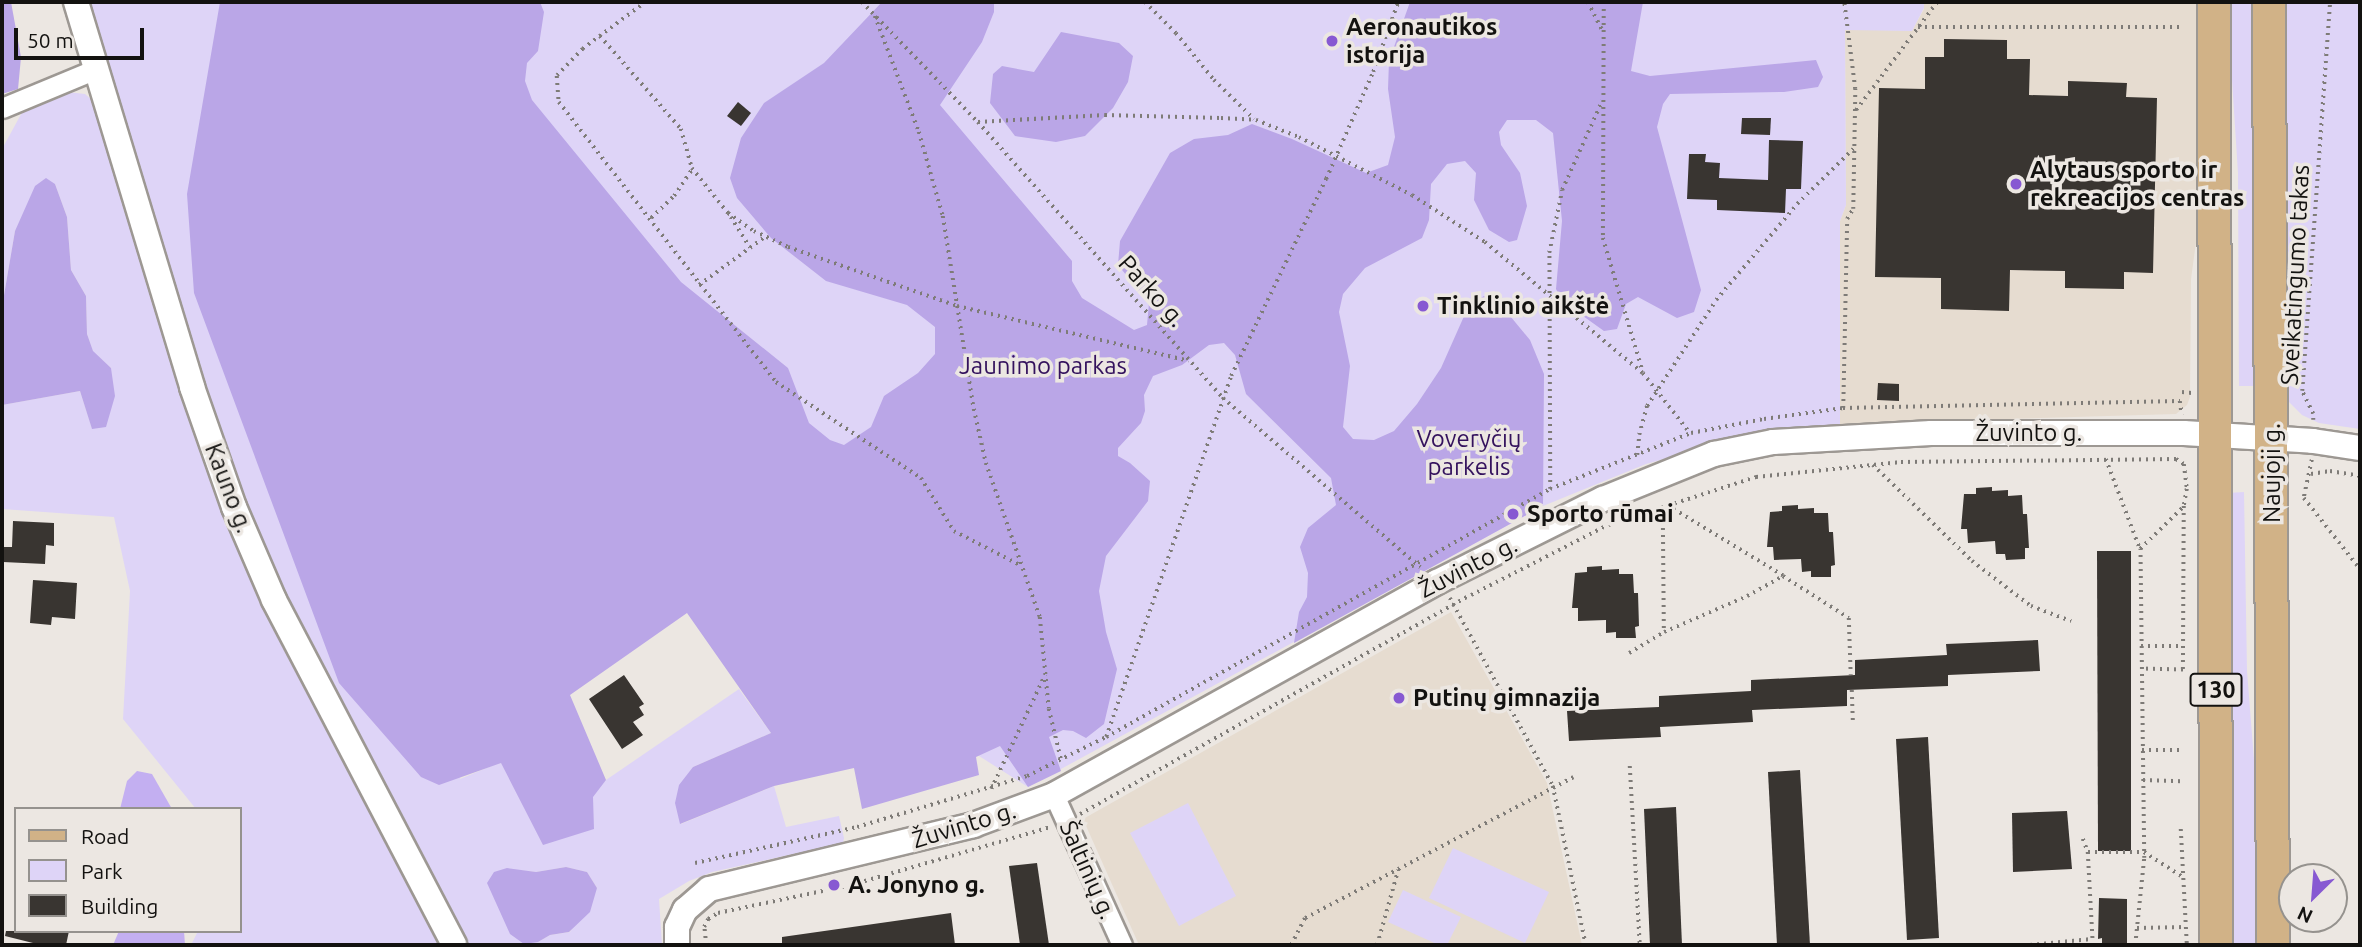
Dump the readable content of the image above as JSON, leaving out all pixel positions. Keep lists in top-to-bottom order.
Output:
{
  "streets": {
    "main road": ["Naujoji g.", "130"],
    "street": ["Žuvinto g.", "Kauno g.", "Šaltinių g."],
    "path": ["Sveikatingumo takas", "Parko g."]
  },
  "crossings": [
    ["Sveikatingumo takas", "Žuvinto g."],
    ["Parko g.", "Žuvinto g."],
    ["Žuvinto g.", "Naujoji g."],
    ["Žuvinto g.", "130"],
    ["Žuvinto g.", "Šaltinių g."]
  ],
  "parks": ["Jaunimo parkas", "Voveryčių parkelis"],
  "places": [
    "Aeronautikos istorija",
    "Alytaus sporto ir rekreacijos centras",
    "Tinklinio aikštė",
    "Sporto rūmai",
    "Putinų gimnazija",
    "A. Jonyno g."
  ],
  "legend": ["Road", "Park", "Building"],
  "scale_bar": "50 m",
  "north": "bottom left"
}
